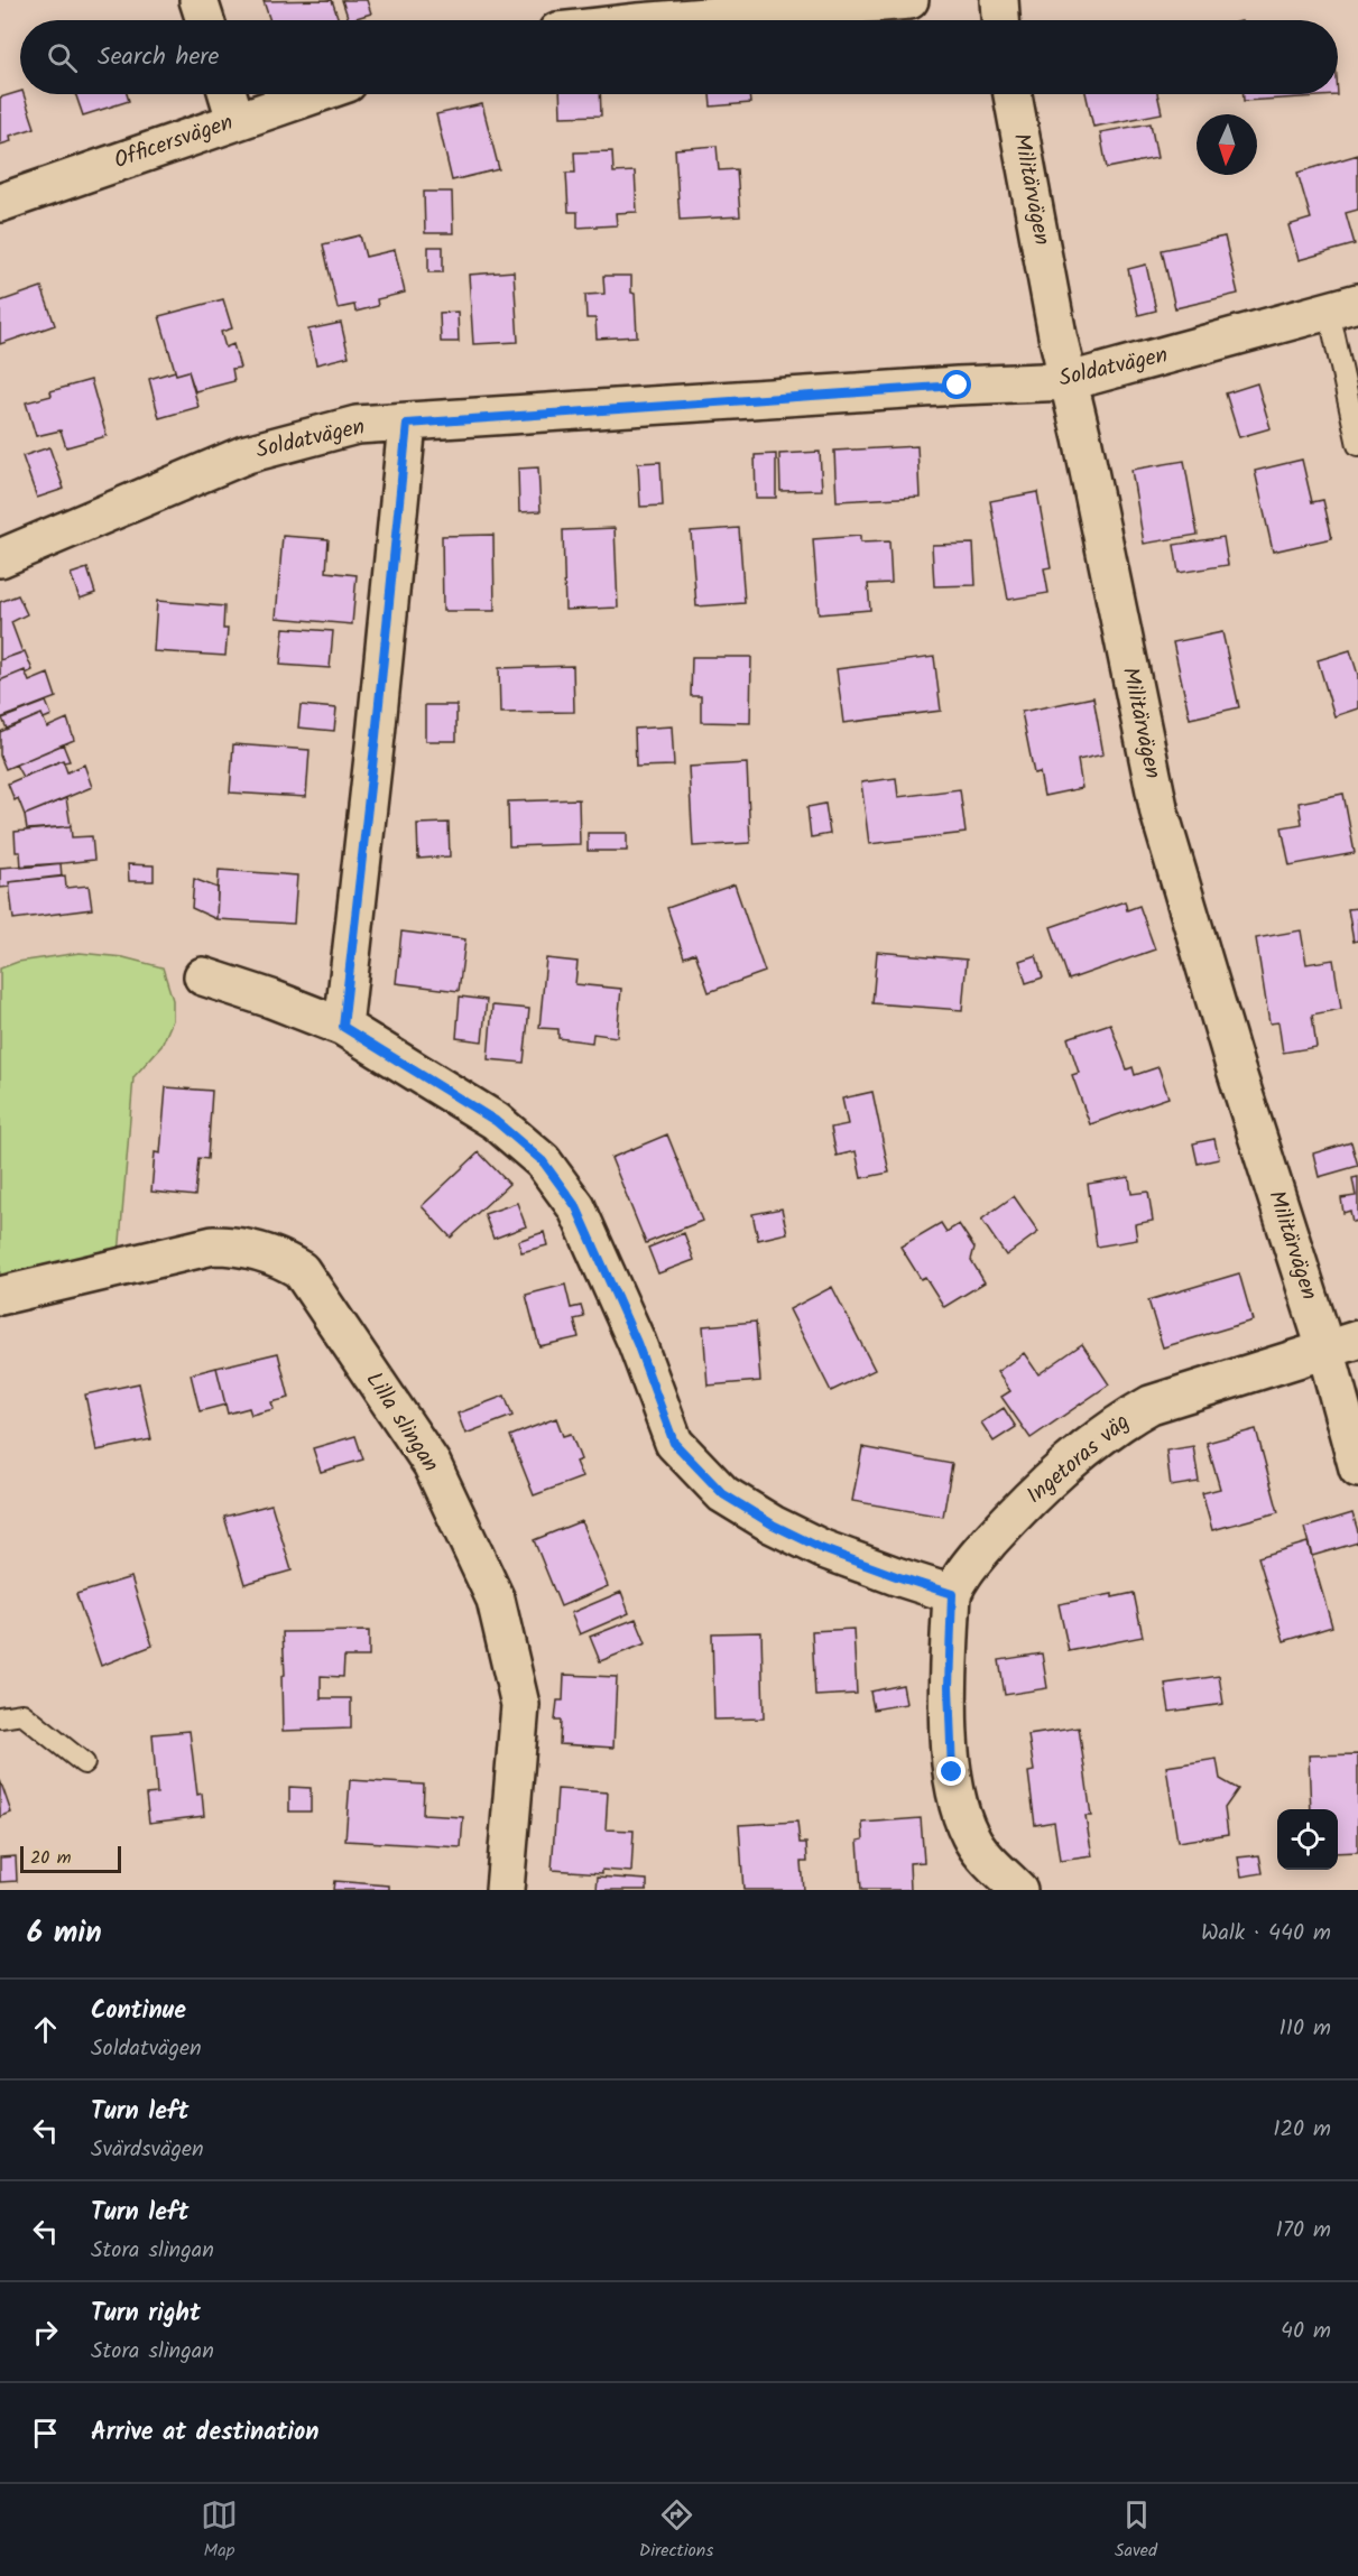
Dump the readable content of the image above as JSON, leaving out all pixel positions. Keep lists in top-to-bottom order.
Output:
{
  "streets": {
    "street": [
      "Officersvägen",
      "Militärvägen",
      "Soldatvägen",
      "Lilla slingan",
      "Ingetoras väg"
    ]
  },
  "crossings": [
    ["Militärvägen", "Soldatvägen"],
    ["Militärvägen", "Ingetoras väg"]
  ],
  "scale_bar": "20 m",
  "north": "bottom",
  "page": {
    "search": "Search here",
    "scale": "20 m",
    "heading": ["6 min", "Walk · 440 m"],
    "list": [
      ["Continue", "Soldatvägen", "110 m"],
      ["Turn left", "Svärdsvägen", "120 m"],
      ["Turn left", "Stora slingan", "170 m"],
      ["Turn right", "Stora slingan", "40 m"],
      "Arrive at destination"
    ],
    "nav": ["Map", "Directions", "Saved"]
  }
}
